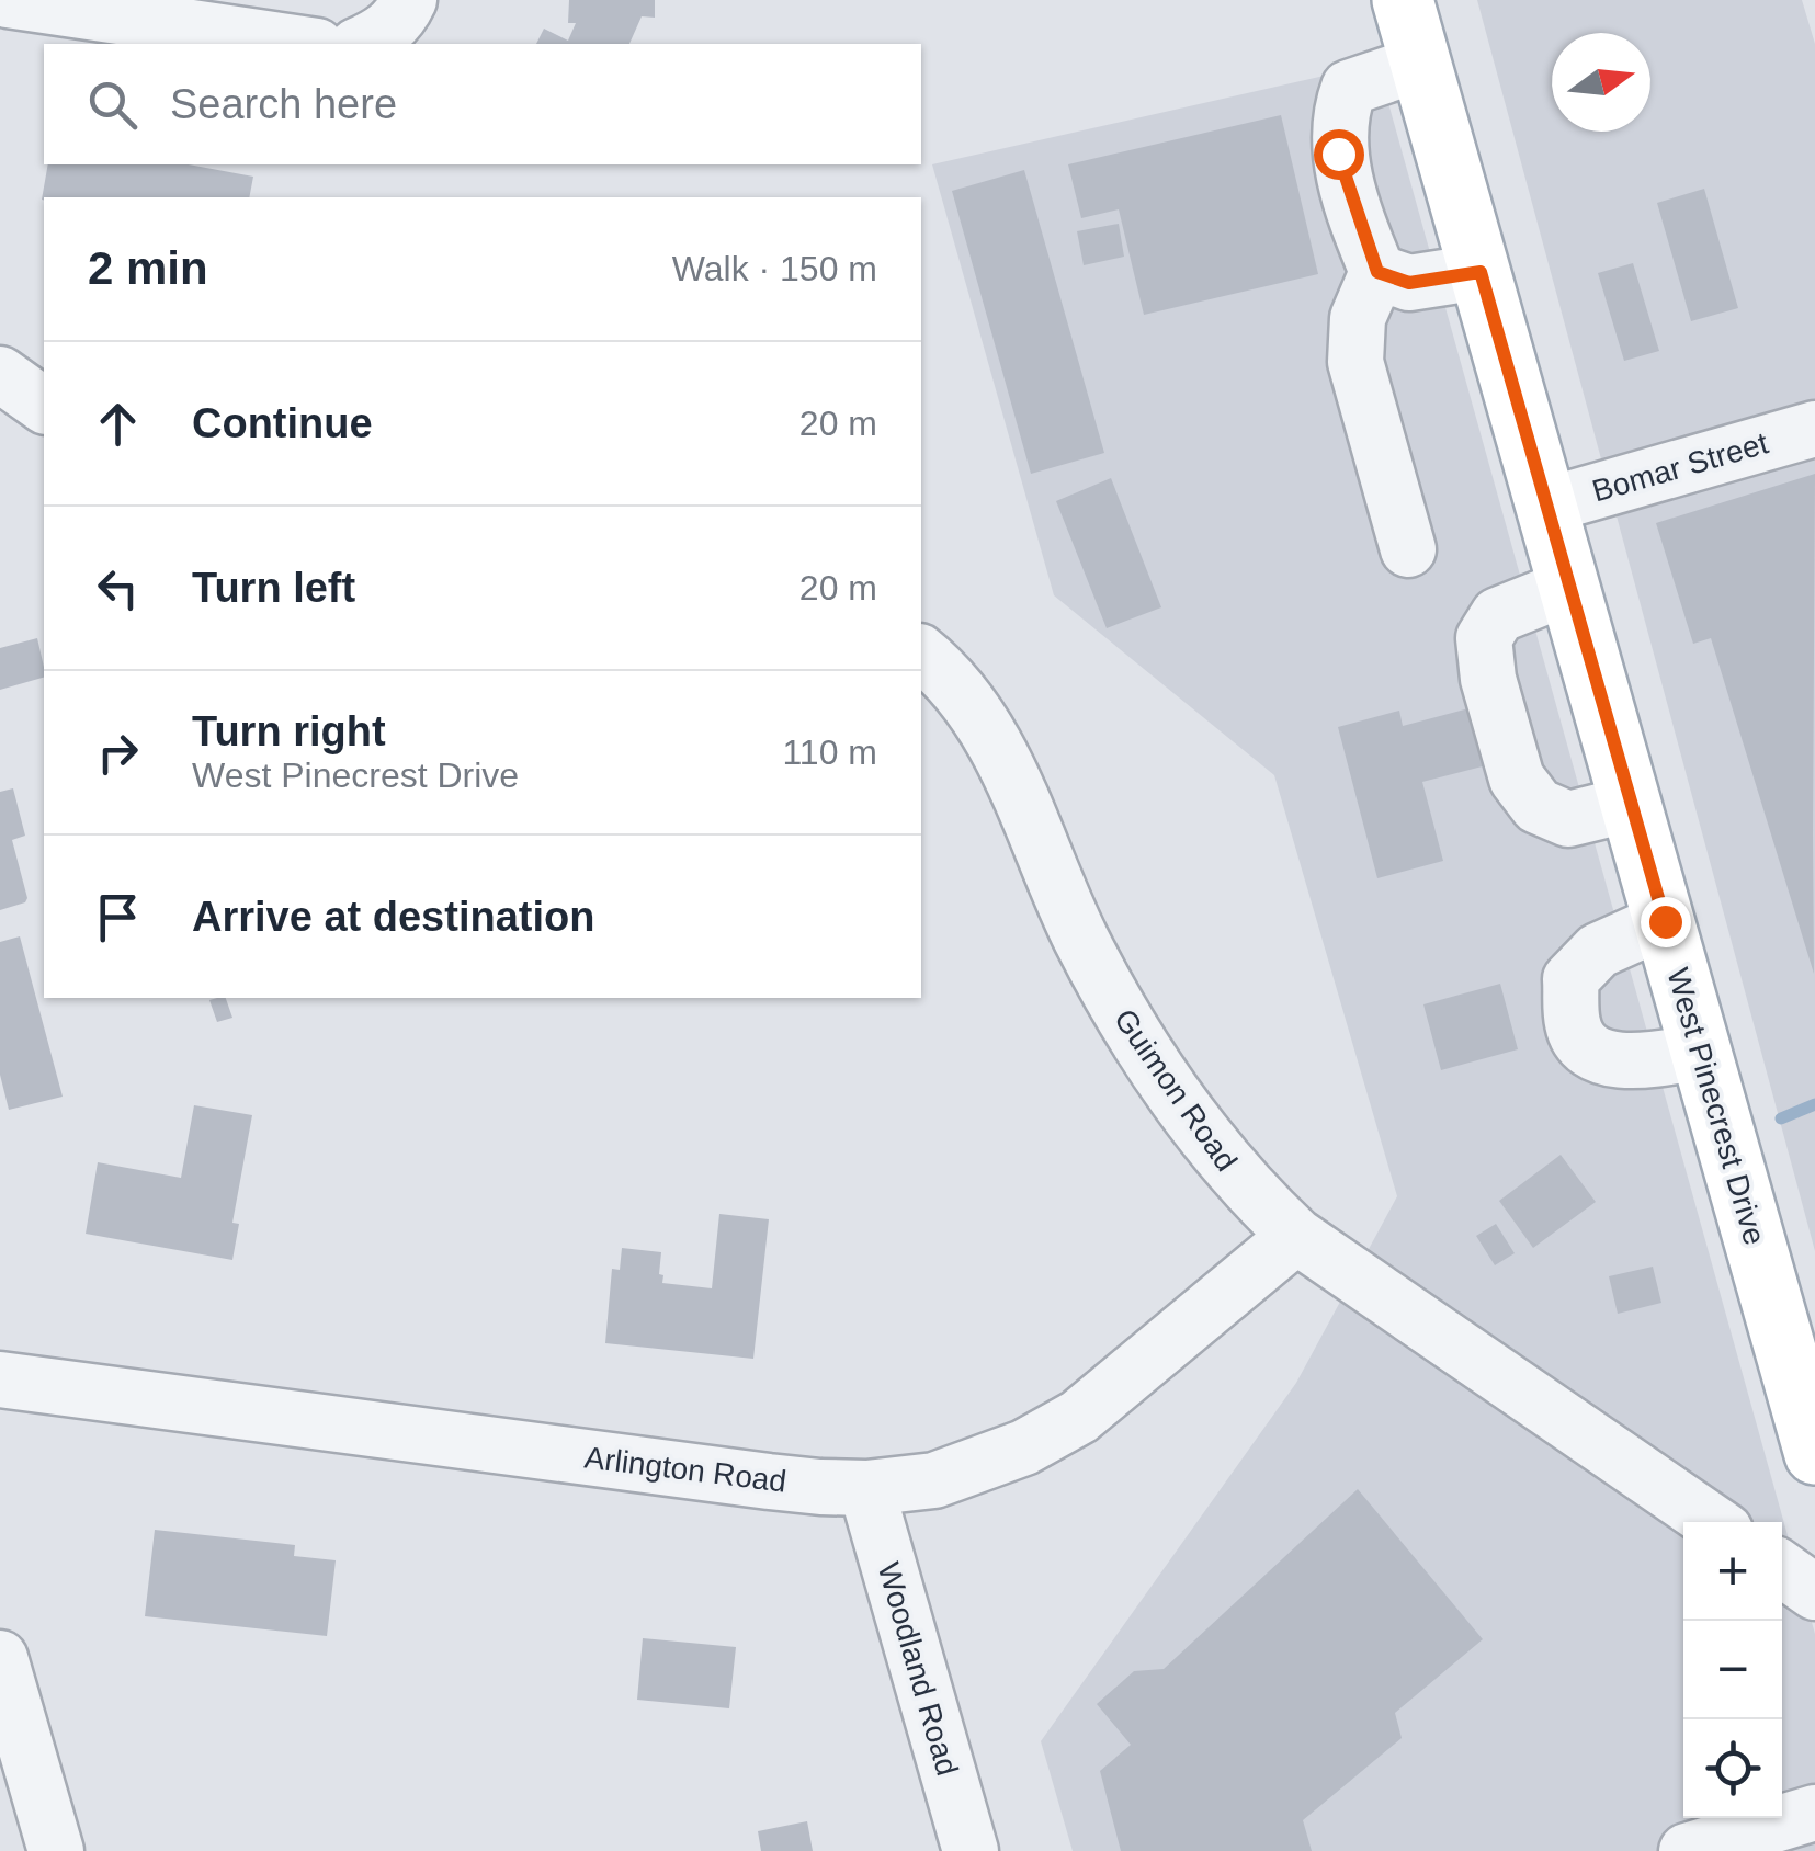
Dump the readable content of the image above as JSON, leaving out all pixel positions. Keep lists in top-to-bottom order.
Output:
{
  "streets": {
    "main road": ["West Pinecrest Drive"],
    "street": [
      "Bomar Street",
      "Guimon Road",
      "Arlington Road",
      "Woodland Road"
    ]
  },
  "crossings": [
    ["Bomar Street", "West Pinecrest Drive"],
    ["Guimon Road", "Arlington Road"],
    ["Arlington Road", "Woodland Road"]
  ],
  "north": "right",
  "page": {
    "search": "Search here",
    "heading": ["2 min", "Walk · 150 m"],
    "list": [
      ["Continue", "20 m"],
      ["Turn left", "20 m"],
      ["Turn right", "West Pinecrest Drive", "110 m"],
      "Arrive at destination"
    ],
    "map_buttons": ["+", "−"]
  }
}
